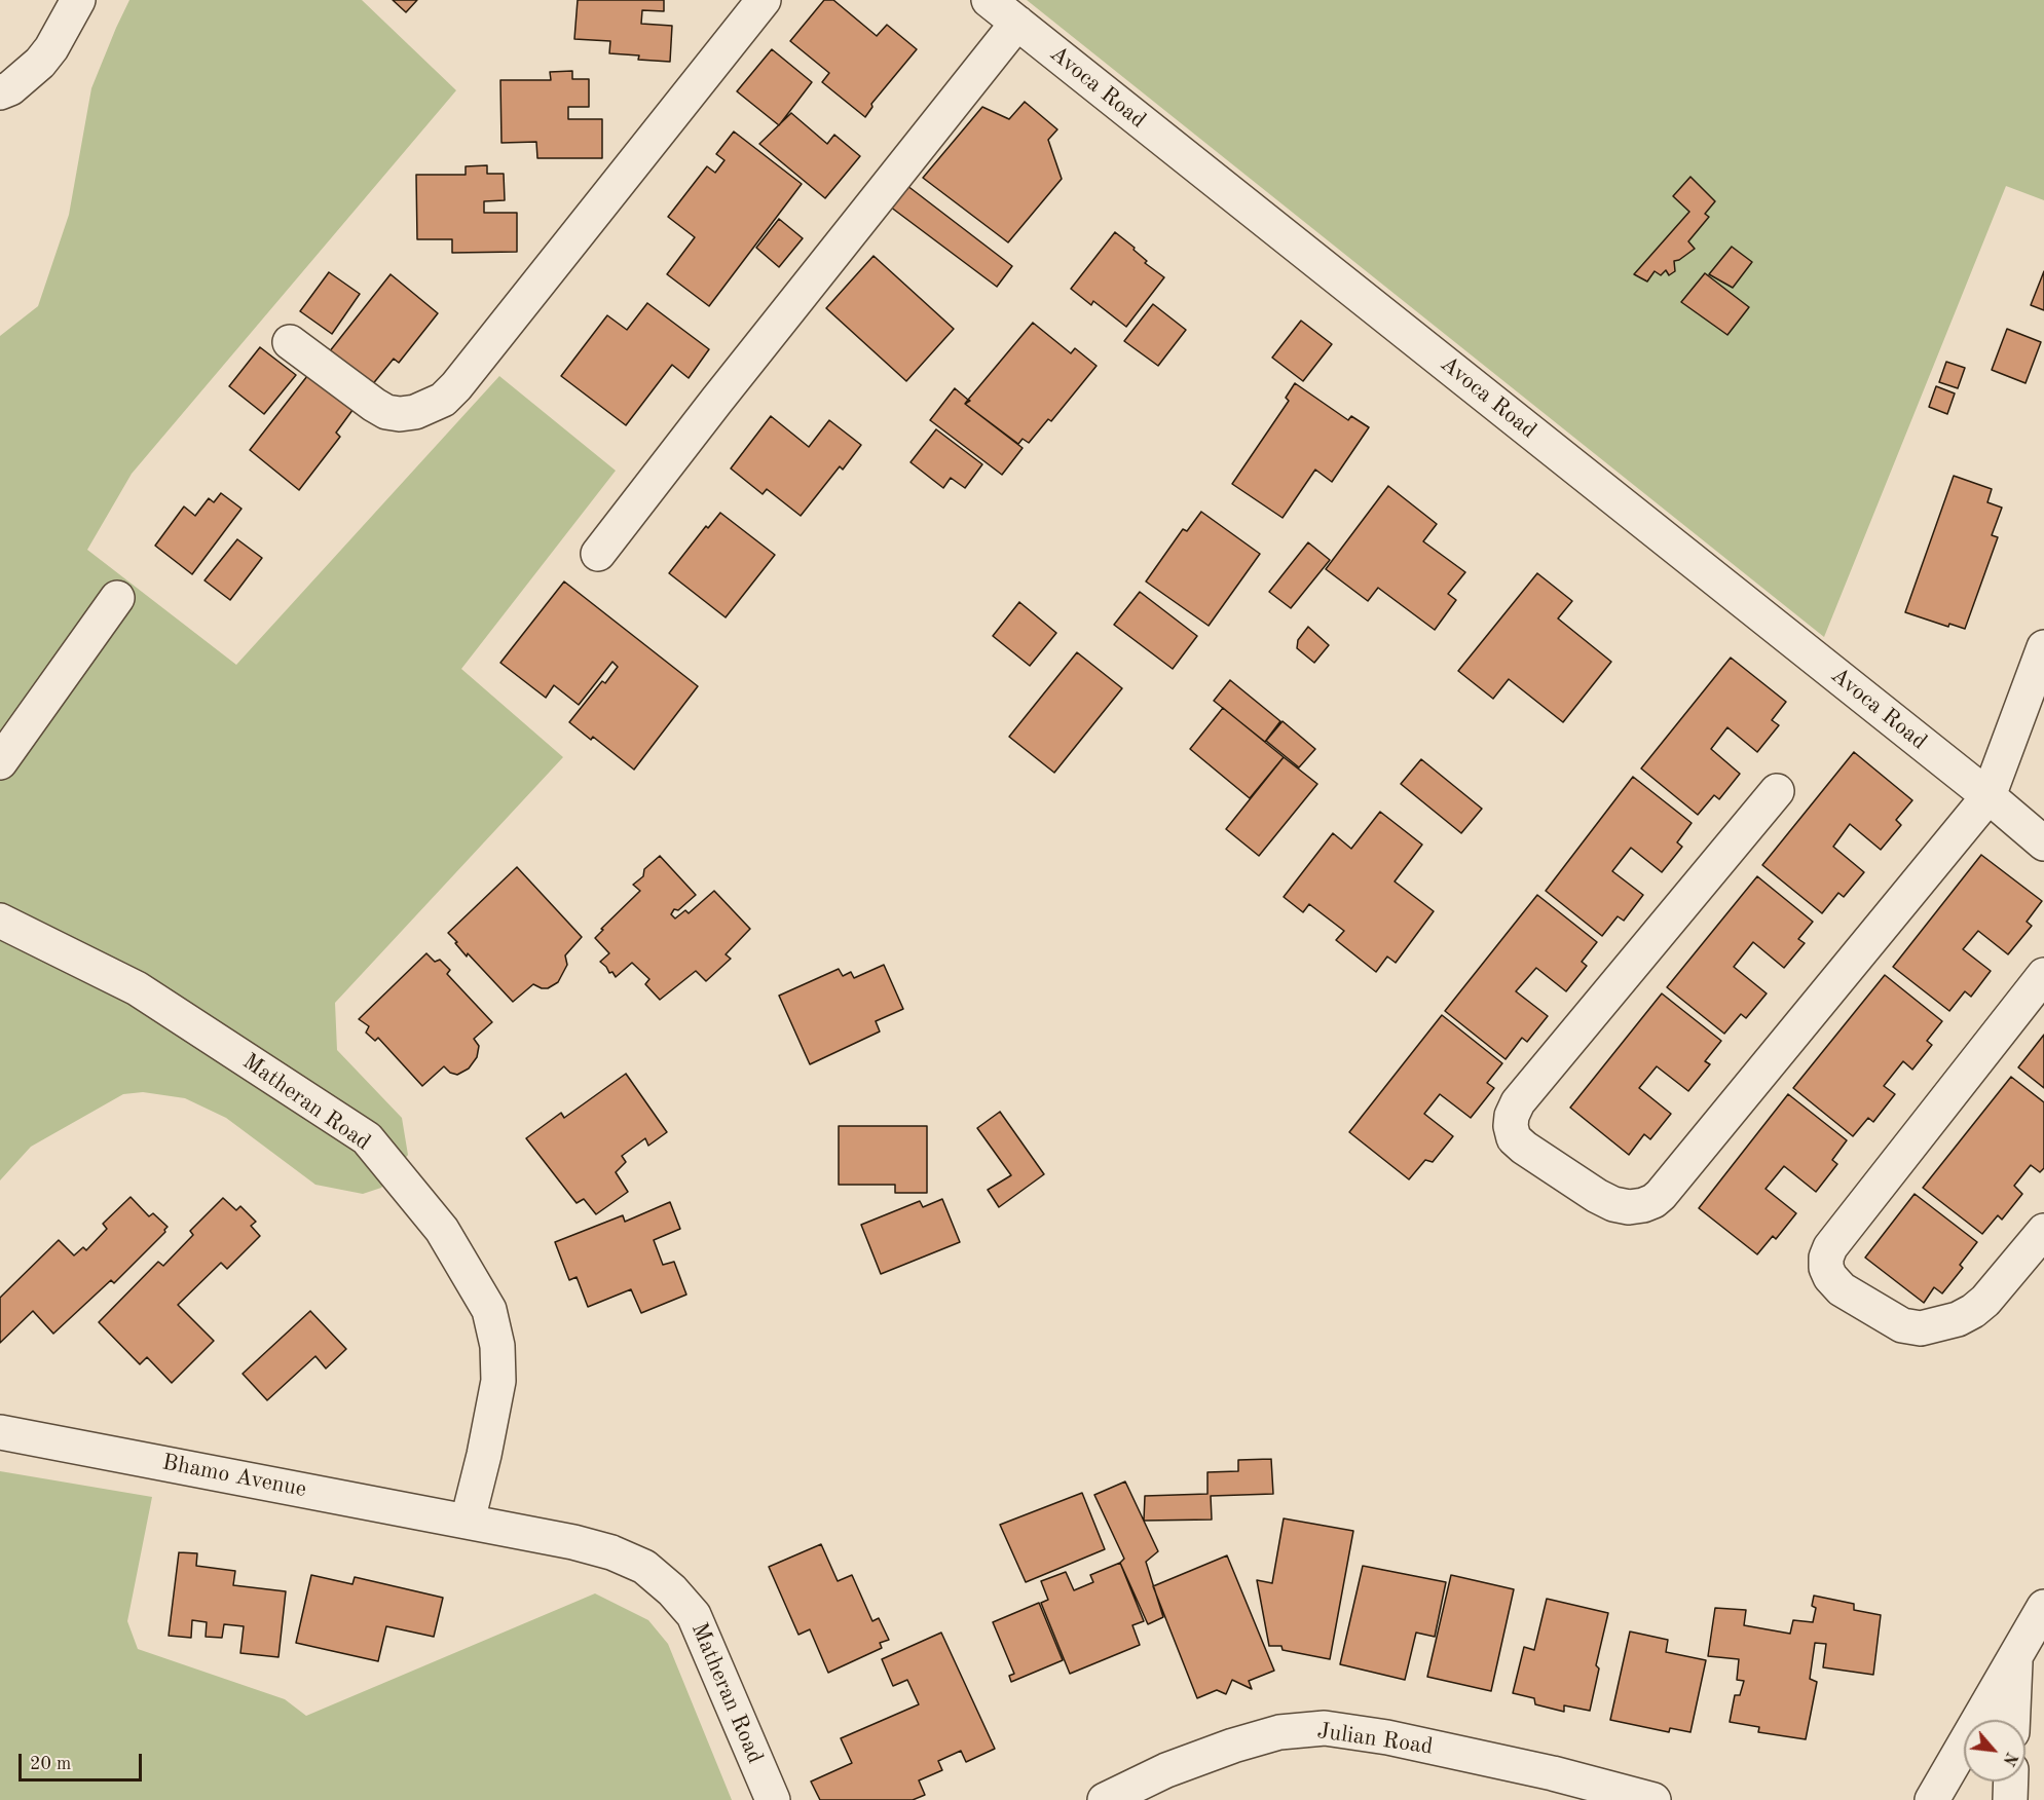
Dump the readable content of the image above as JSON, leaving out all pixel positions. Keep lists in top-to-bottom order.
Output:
{
  "streets": {
    "street": [
      "Avoca Road",
      "Matheran Road",
      "Bhamo Avenue",
      "Julian Road"
    ]
  },
  "crossings": [
    ["Matheran Road", "Bhamo Avenue"]
  ],
  "scale_bar": "20 m",
  "north": "bottom right"
}
